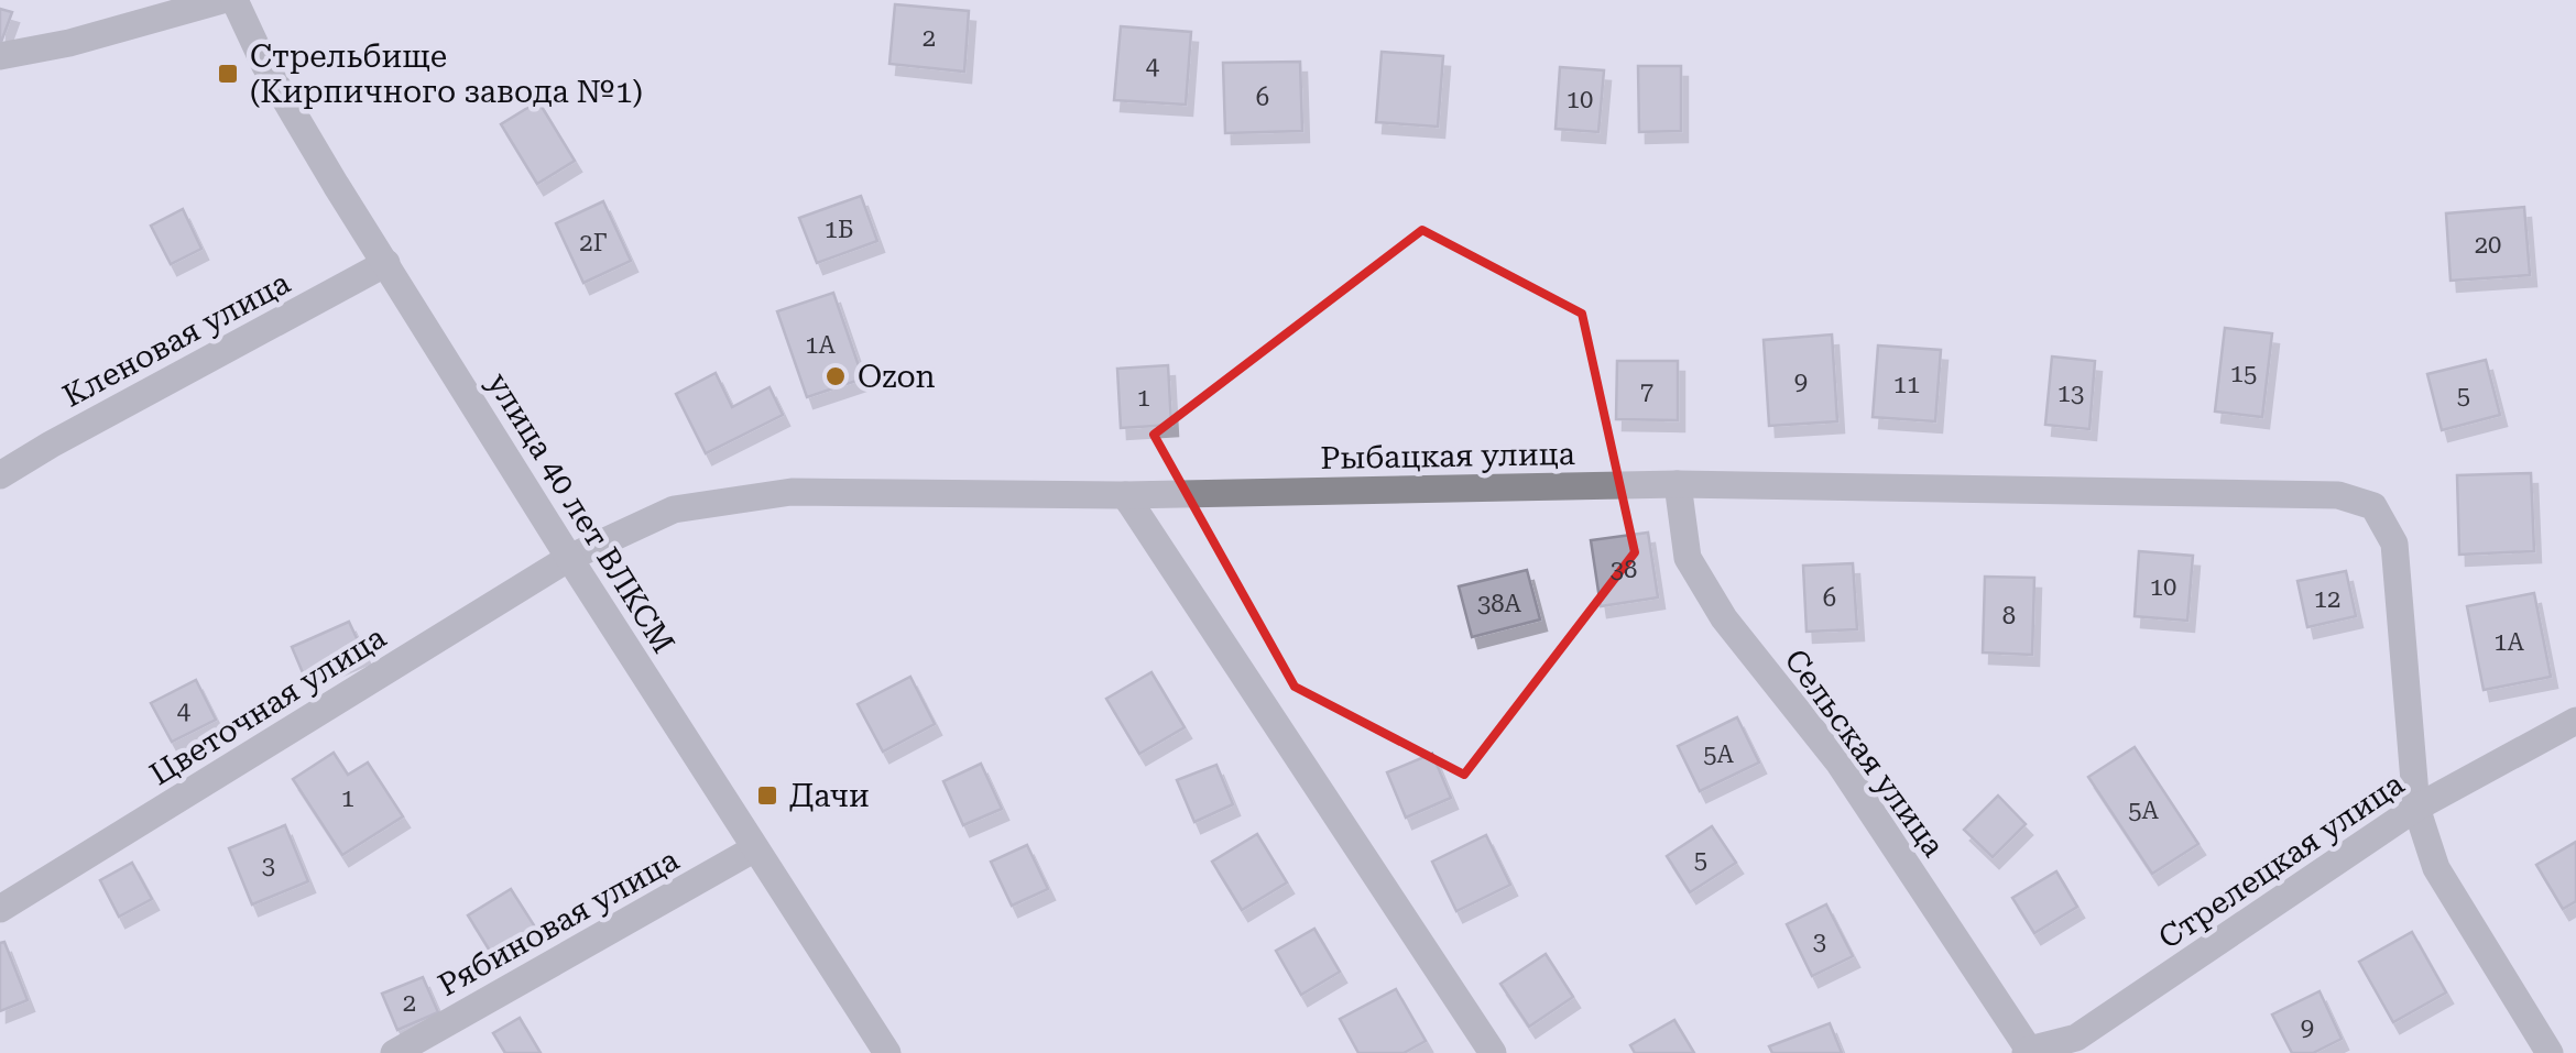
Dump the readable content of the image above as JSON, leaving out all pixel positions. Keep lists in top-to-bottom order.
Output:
{
  "streets": {
    "street": [
      "Кленовая улица",
      "Рыбацкая улица",
      "улица 40 лет ВЛКСМ",
      "Цветочная улица",
      "Сельская улица",
      "Стрелецкая улица",
      "Рябиновая улица"
    ]
  },
  "crossings": [
    ["Кленовая улица", "улица 40 лет ВЛКСМ"],
    ["Рыбацкая улица", "улица 40 лет ВЛКСМ"],
    ["Рыбацкая улица", "Цветочная улица"],
    ["Рыбацкая улица", "Сельская улица"],
    ["Рыбацкая улица", "Стрелецкая улица"],
    ["улица 40 лет ВЛКСМ", "Цветочная улица"],
    ["улица 40 лет ВЛКСМ", "Рябиновая улица"],
    ["Сельская улица", "Стрелецкая улица"]
  ],
  "places": {
    "transit": ["Стрельбище (Кирпичного завода №1)", "Дачи"],
    "other": ["Ozon"]
  },
  "house_numbers": [
    "2",
    "4",
    "6",
    "10",
    "1Б",
    "2Г",
    "20",
    "1А",
    "15",
    "9",
    "11",
    "7",
    "13",
    "5",
    "1",
    "38",
    "10",
    "6",
    "12",
    "38А",
    "8",
    "1А",
    "4",
    "5А",
    "1",
    "5А",
    "5",
    "3",
    "3",
    "2",
    "9"
  ]
}
